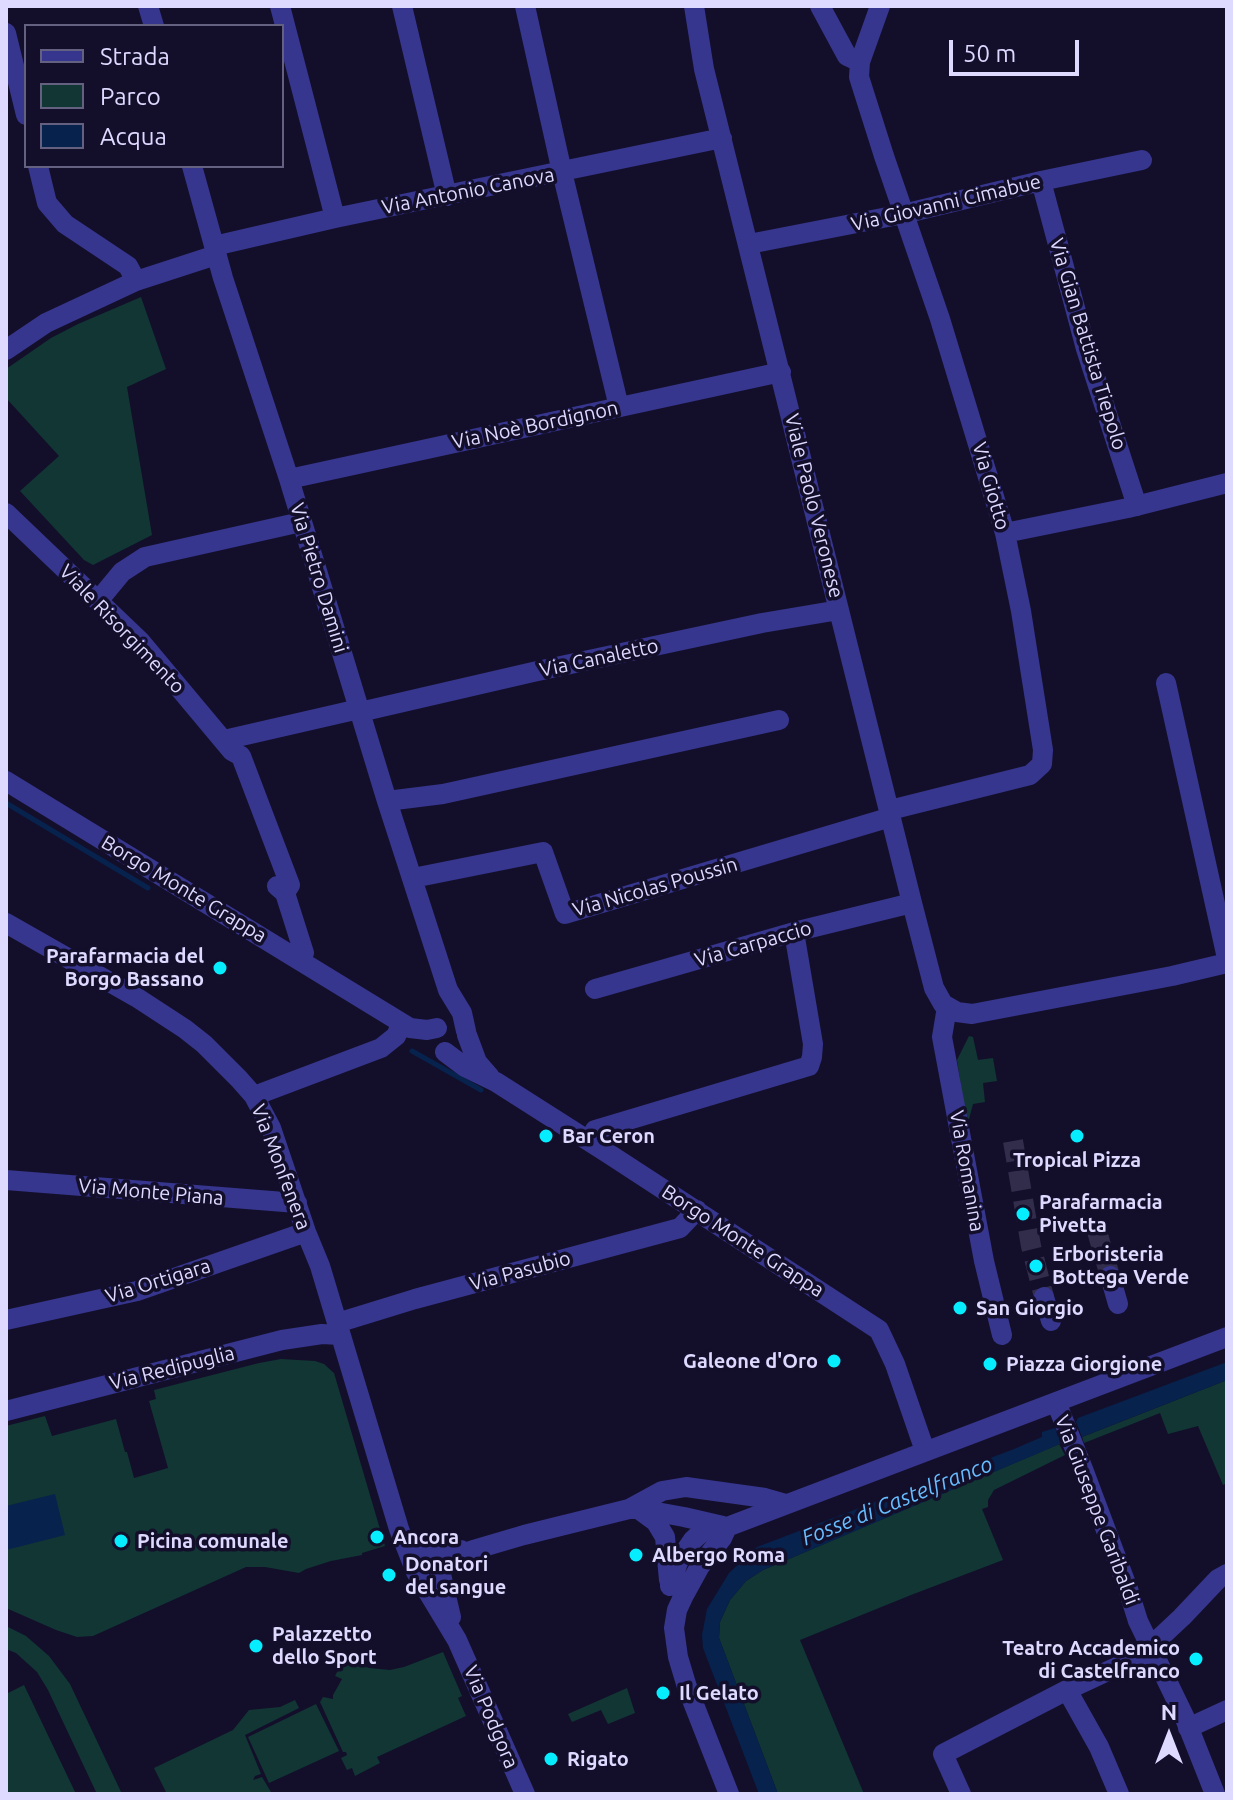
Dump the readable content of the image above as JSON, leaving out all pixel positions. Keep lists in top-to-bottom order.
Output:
{
  "streets": {
    "street": [
      "Via Antonio Canova",
      "Via Giovanni Cimabue",
      "Via Gian Battista Tiepolo",
      "Via Noè Bordignon",
      "Via Giotto",
      "Viale Paolo Veronese",
      "Via Pietro Damini",
      "Viale Risorgimento",
      "Via Canaletto",
      "Via Nicolas Poussin",
      "Borgo Monte Grappa",
      "Via Carpaccio",
      "Via Monfenera",
      "Via Romanina",
      "Via Monte Piana",
      "Via Pasubio",
      "Via Ortigara",
      "Via Redipuglia",
      "Via Giuseppe Garibaldi",
      "Via Podgora"
    ]
  },
  "crossings": [
    ["Via Antonio Canova", "Viale Paolo Veronese"],
    ["Via Antonio Canova", "Via Pietro Damini"],
    ["Via Giovanni Cimabue", "Via Gian Battista Tiepolo"],
    ["Via Giovanni Cimabue", "Via Giotto"],
    ["Via Giovanni Cimabue", "Viale Paolo Veronese"],
    ["Via Noè Bordignon", "Viale Paolo Veronese"],
    ["Via Noè Bordignon", "Via Pietro Damini"],
    ["Via Giotto", "Viale Paolo Veronese"],
    ["Via Giotto", "Via Nicolas Poussin"],
    ["Viale Paolo Veronese", "Via Canaletto"],
    ["Viale Paolo Veronese", "Via Nicolas Poussin"],
    ["Viale Paolo Veronese", "Via Carpaccio"],
    ["Viale Paolo Veronese", "Via Romanina"],
    ["Via Pietro Damini", "Via Canaletto"],
    ["Via Pietro Damini", "Via Nicolas Poussin"],
    ["Via Pietro Damini", "Borgo Monte Grappa"],
    ["Viale Risorgimento", "Via Canaletto"],
    ["Viale Risorgimento", "Borgo Monte Grappa"],
    ["Borgo Monte Grappa", "Via Pasubio"],
    ["Via Monfenera", "Via Monte Piana"],
    ["Via Monfenera", "Via Pasubio"],
    ["Via Monfenera", "Via Ortigara"],
    ["Via Monfenera", "Via Redipuglia"],
    ["Via Monfenera", "Via Podgora"],
    ["Via Pasubio", "Via Redipuglia"]
  ],
  "water": ["Fosse di Castelfranco"],
  "places": [
    "Parafarmacia del Borgo Bassano",
    "Bar Ceron",
    "Tropical Pizza",
    "Parafarmacia Pivetta",
    "Erboristeria Bottega Verde",
    "San Giorgio",
    "Galeone d'Oro",
    "Piazza Giorgione",
    "Ancora",
    "Picina comunale",
    "Albergo Roma",
    "Donatori del sangue",
    "Palazzetto dello Sport",
    "Teatro Accademico di Castelfranco",
    "Il Gelato",
    "Rigato"
  ],
  "legend": ["Strada", "Parco", "Acqua"],
  "scale_bar": "50 m",
  "north": "top"
}
